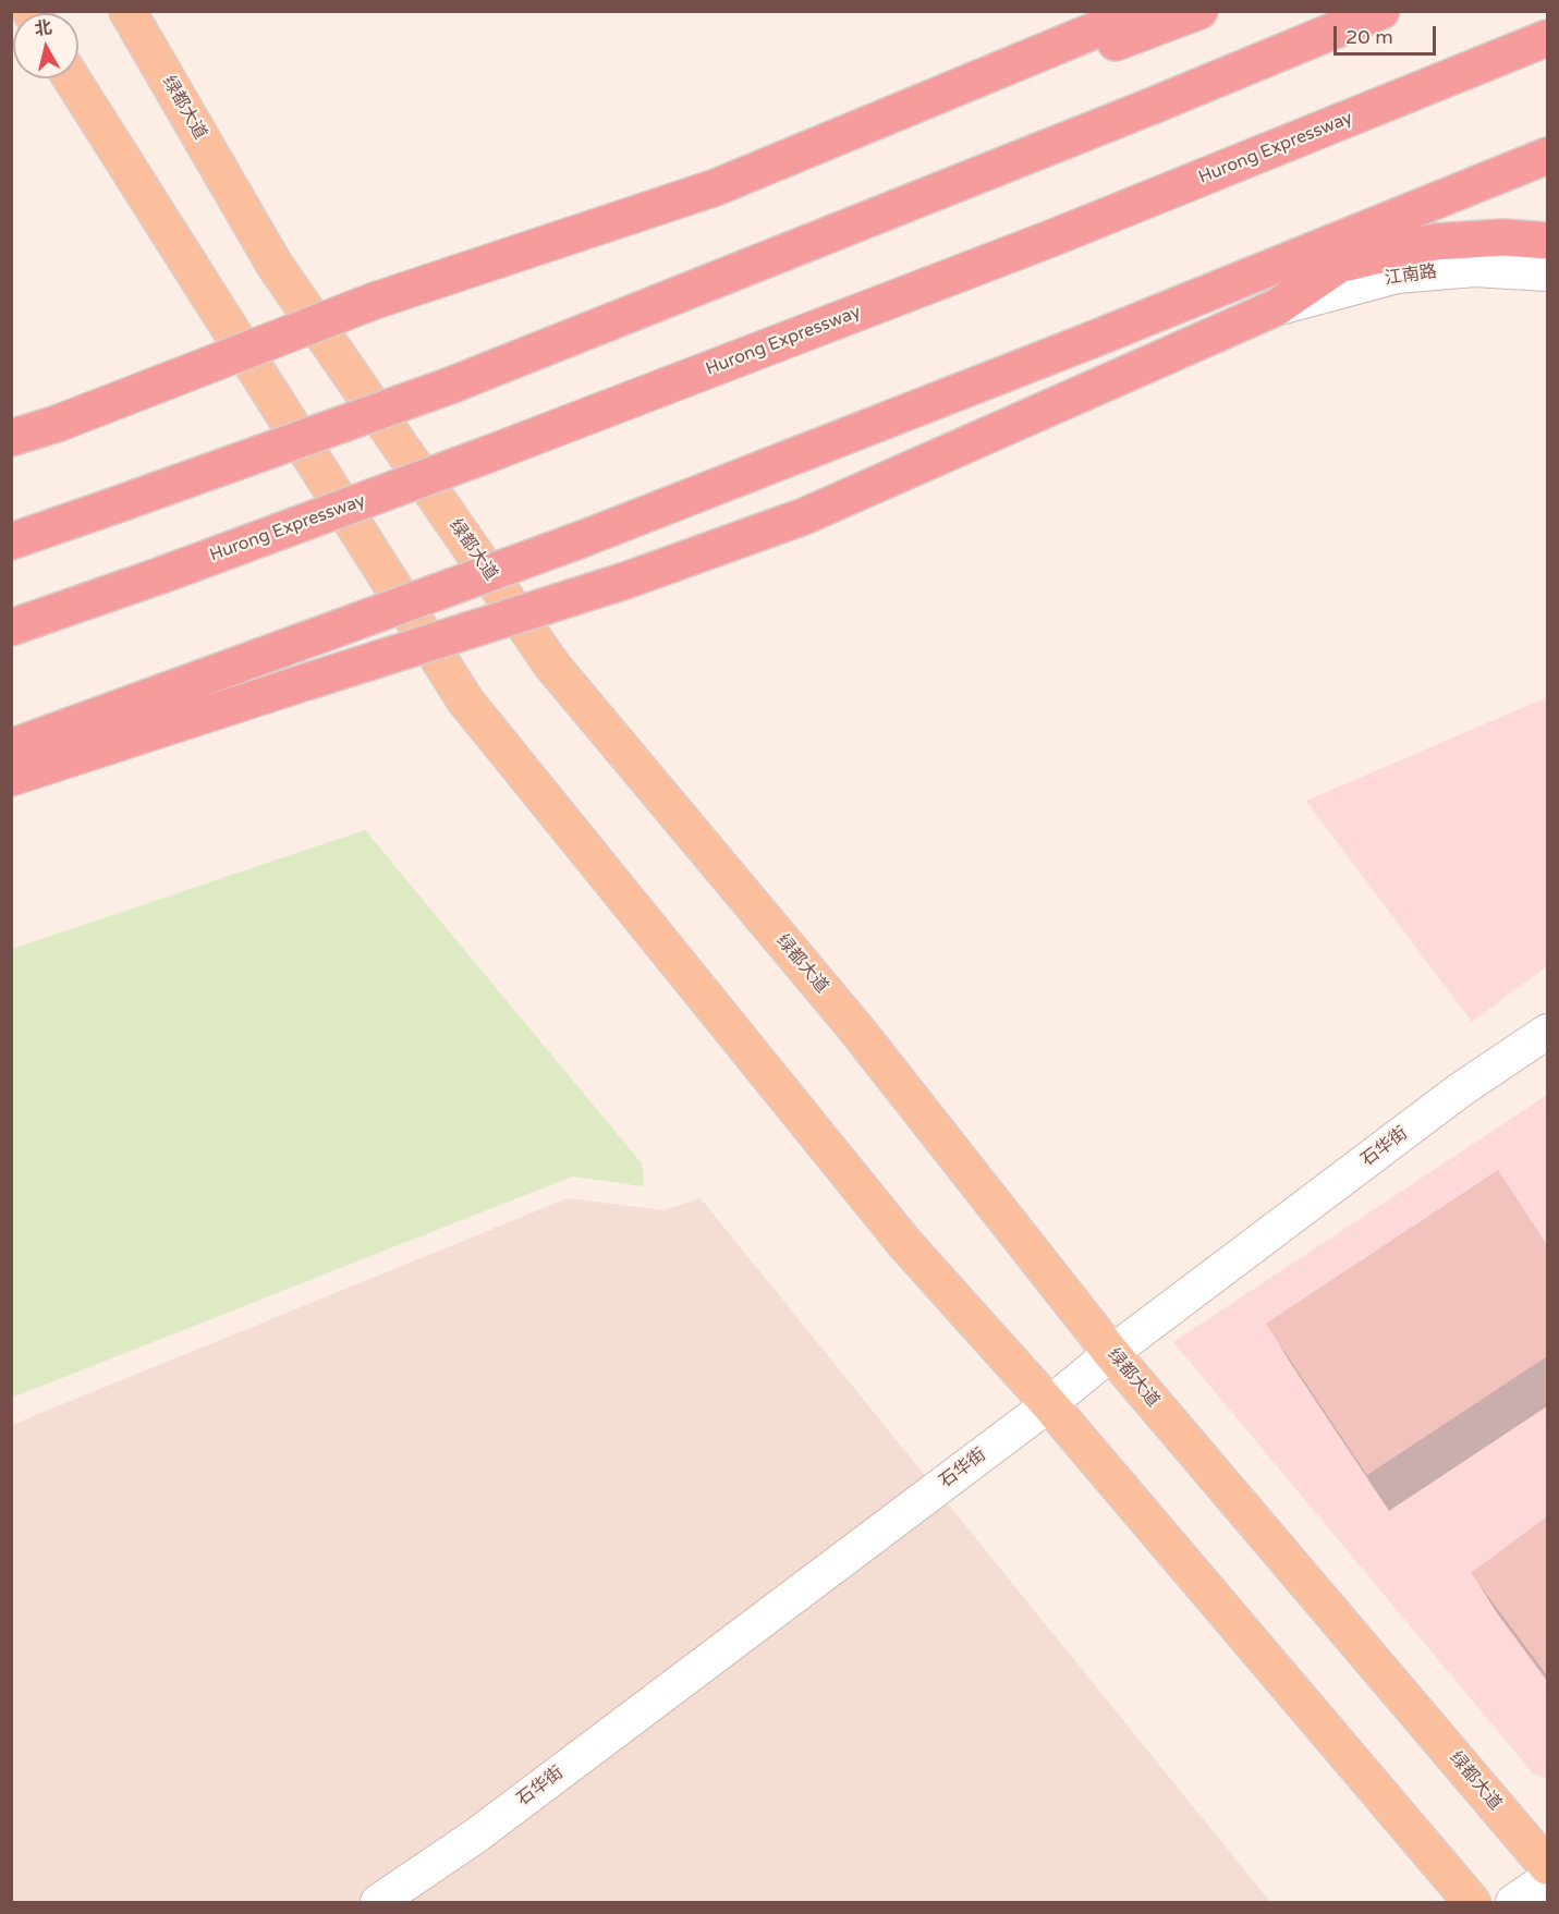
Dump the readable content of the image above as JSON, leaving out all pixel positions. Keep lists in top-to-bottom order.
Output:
{
  "streets": {
    "highway": ["Hurong Expressway"],
    "main road": ["绿都大道"],
    "street": ["江南路", "石华街"]
  },
  "crossings": [
    ["绿都大道", "石华街"]
  ],
  "scale_bar": "20 m",
  "north": "top"
}
